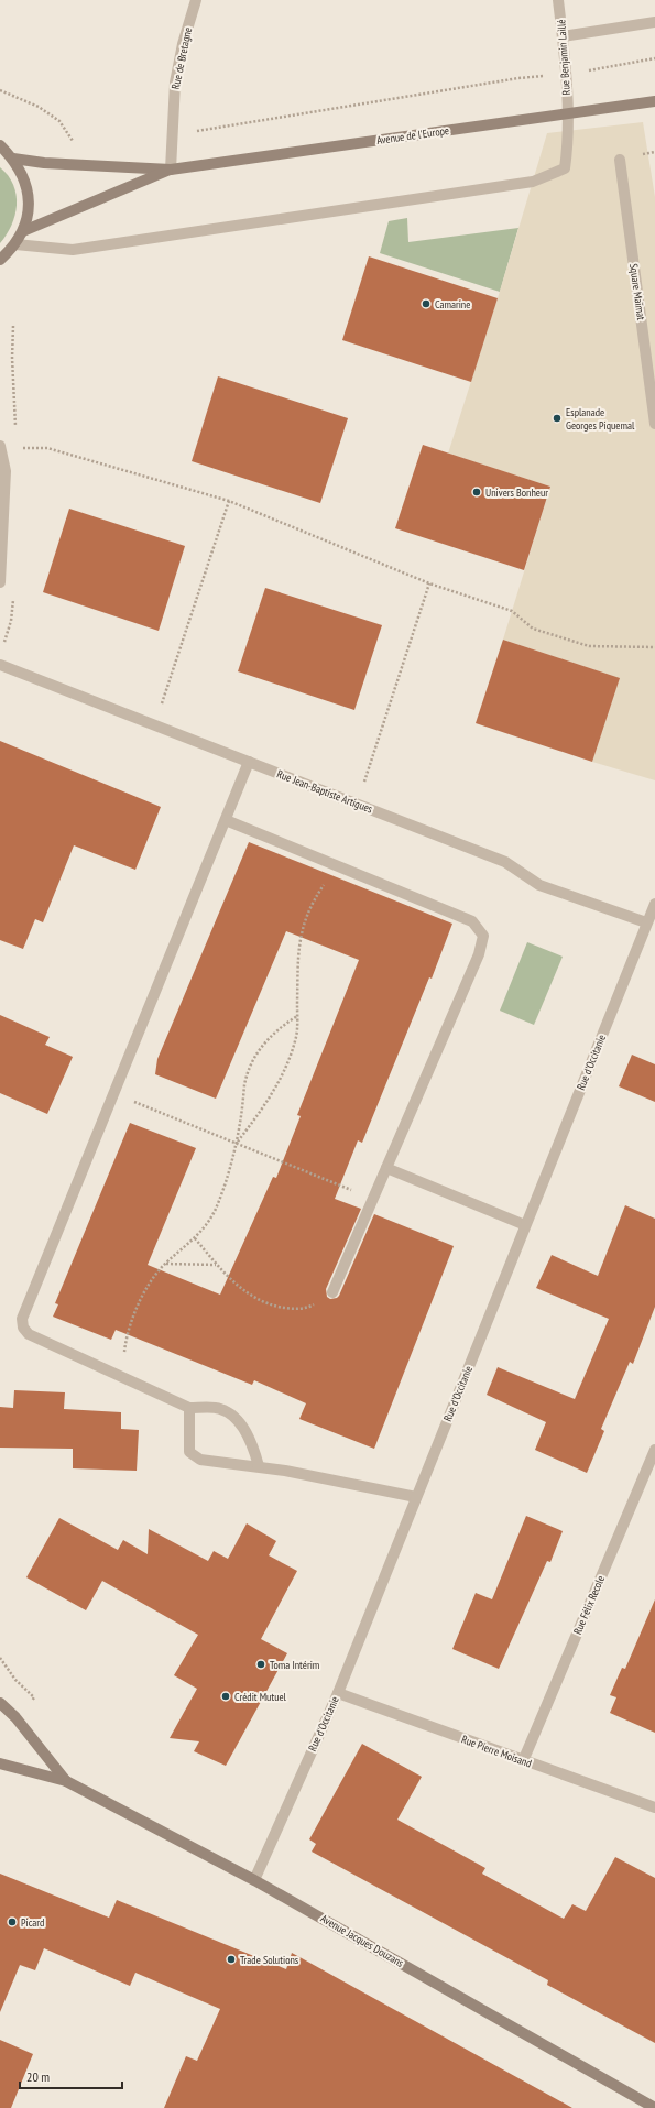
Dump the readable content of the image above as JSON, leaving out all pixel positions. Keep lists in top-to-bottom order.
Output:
{
  "streets": {
    "street": [
      "Rue Benjamin Laillé",
      "Rue de Bretagne",
      "Avenue de l'Europe",
      "Square Maïmat",
      "Rue Jean-Baptiste Artigues",
      "Rue d'Occitanie",
      "Rue Félix Recole",
      "Rue Pierre Moisand",
      "Avenue Jacques Douzans"
    ]
  },
  "crossings": [
    ["Rue Benjamin Laillé", "Avenue de l'Europe"],
    ["Rue de Bretagne", "Avenue de l'Europe"],
    ["Rue Jean-Baptiste Artigues", "Rue d'Occitanie"],
    ["Rue d'Occitanie", "Rue Pierre Moisand"],
    ["Rue d'Occitanie", "Avenue Jacques Douzans"],
    ["Rue Félix Recole", "Rue Pierre Moisand"]
  ],
  "places": [
    "Camarine",
    "Esplanade Georges Piquemal",
    "Univers Bonheur",
    "Toma Intérim",
    "Crédit Mutuel",
    "Picard",
    "Trade Solutions"
  ],
  "scale_bar": "20 m"
}
